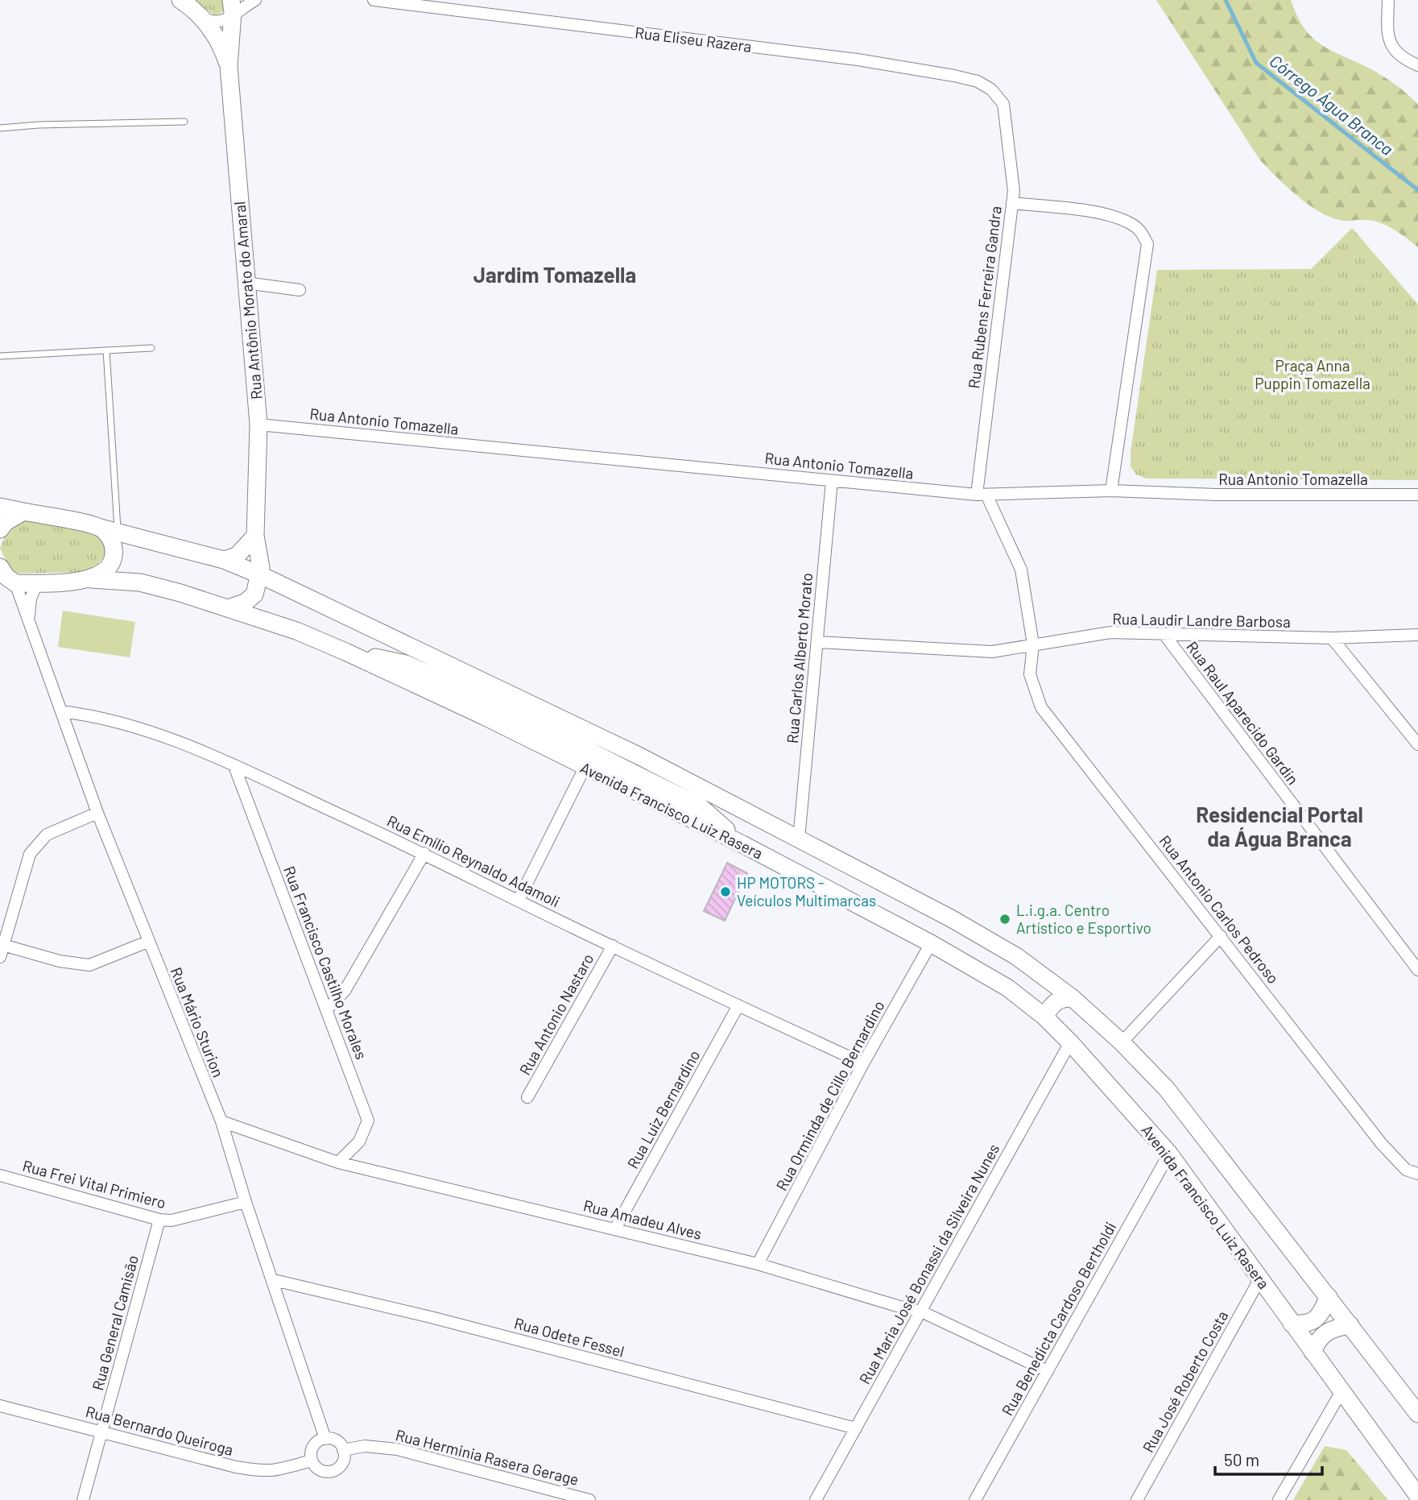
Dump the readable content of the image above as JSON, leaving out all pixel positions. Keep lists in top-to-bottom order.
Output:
{
  "streets": {
    "street": [
      "Rua Eliseu Razera",
      "Rua Rubens Ferreira Gandra",
      "Rua Antônio Morato do Amaral",
      "Rua Antonio Tomazella",
      "Rua Laudir Landre Barbosa",
      "Rua Carlos Alberto Morato",
      "Rua Raul Aparecido Gardin",
      "Avenida Francisco Luiz Rasera",
      "Rua Emílio Reynaldo Adamoli",
      "Rua Antonio Carlos Pedroso",
      "Rua Francisco Castilho Morales",
      "Rua Antonio Nastaro",
      "Rua Mário Sturion",
      "Rua Orminda de Cillo Bernardino",
      "Rua Luiz Bernardino",
      "Rua Frei Vital Primiero",
      "Rua Amadeu Alves",
      "Rua Maria José Bonassi da Silveira Nunes",
      "Rua Benedicta Cardoso Bertholdi",
      "Rua General Camisão",
      "Rua Odete Fessel",
      "Rua José Roberto Costa",
      "Rua Bernardo Queiroga",
      "Rua Herminia Rasera Gerage"
    ]
  },
  "crossings": [
    ["Rua Eliseu Razera", "Rua Rubens Ferreira Gandra"],
    ["Rua Rubens Ferreira Gandra", "Rua Antonio Tomazella"],
    ["Rua Rubens Ferreira Gandra", "Rua Antonio Carlos Pedroso"],
    ["Rua Antônio Morato do Amaral", "Rua Antonio Tomazella"],
    ["Rua Antônio Morato do Amaral", "Avenida Francisco Luiz Rasera"],
    ["Rua Antonio Tomazella", "Rua Carlos Alberto Morato"],
    ["Rua Antonio Tomazella", "Rua Antonio Carlos Pedroso"],
    ["Rua Laudir Landre Barbosa", "Rua Carlos Alberto Morato"],
    ["Rua Laudir Landre Barbosa", "Rua Raul Aparecido Gardin"],
    ["Rua Laudir Landre Barbosa", "Rua Antonio Carlos Pedroso"],
    ["Rua Carlos Alberto Morato", "Avenida Francisco Luiz Rasera"],
    ["Avenida Francisco Luiz Rasera", "Rua Mário Sturion"],
    ["Avenida Francisco Luiz Rasera", "Rua Orminda de Cillo Bernardino"],
    ["Avenida Francisco Luiz Rasera", "Rua Maria José Bonassi da Silveira Nunes"],
    ["Avenida Francisco Luiz Rasera", "Rua Benedicta Cardoso Bertholdi"],
    ["Avenida Francisco Luiz Rasera", "Rua José Roberto Costa"],
    ["Rua Emílio Reynaldo Adamoli", "Rua Francisco Castilho Morales"],
    ["Rua Emílio Reynaldo Adamoli", "Rua Antonio Nastaro"],
    ["Rua Emílio Reynaldo Adamoli", "Rua Mário Sturion"],
    ["Rua Emílio Reynaldo Adamoli", "Rua Orminda de Cillo Bernardino"],
    ["Rua Emílio Reynaldo Adamoli", "Rua Luiz Bernardino"],
    ["Rua Francisco Castilho Morales", "Rua Amadeu Alves"],
    ["Rua Mário Sturion", "Rua Frei Vital Primiero"],
    ["Rua Mário Sturion", "Rua Amadeu Alves"],
    ["Rua Mário Sturion", "Rua Odete Fessel"],
    ["Rua Mário Sturion", "Rua Bernardo Queiroga"],
    ["Rua Mário Sturion", "Rua Herminia Rasera Gerage"],
    ["Rua Orminda de Cillo Bernardino", "Rua Amadeu Alves"],
    ["Rua Luiz Bernardino", "Rua Amadeu Alves"],
    ["Rua Frei Vital Primiero", "Rua General Camisão"],
    ["Rua Amadeu Alves", "Rua Maria José Bonassi da Silveira Nunes"],
    ["Rua Amadeu Alves", "Rua Benedicta Cardoso Bertholdi"],
    ["Rua Maria José Bonassi da Silveira Nunes", "Rua Odete Fessel"],
    ["Rua General Camisão", "Rua Bernardo Queiroga"],
    ["Rua Bernardo Queiroga", "Rua Herminia Rasera Gerage"]
  ],
  "districts": ["Jardim Tomazella", "Residencial Portal da Água Branca"],
  "water": ["Córrego Água Branca"],
  "parks": ["Praça Anna Puppin Tomazella"],
  "places": ["HP MOTORS - Veículos Multimarcas", "L.i.g.a. Centro Artístico e Esportivo"],
  "scale_bar": "50 m"
}
